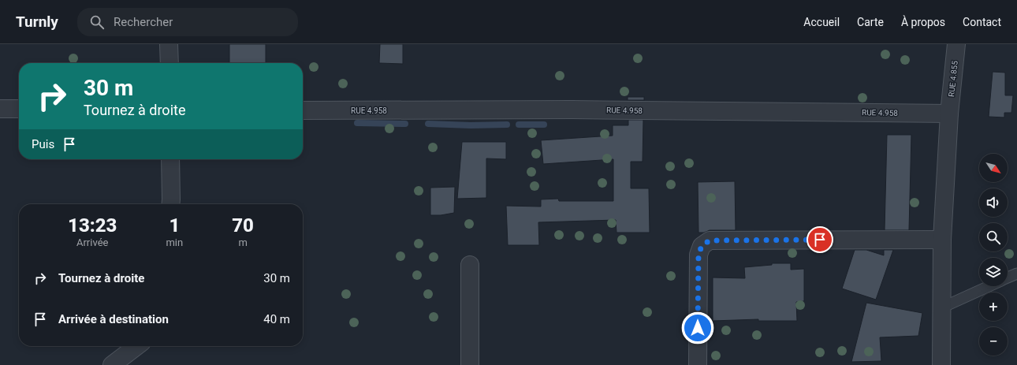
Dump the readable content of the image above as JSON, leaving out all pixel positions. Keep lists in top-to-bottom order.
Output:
{
  "streets": {
    "street": ["RUE 4.855", "RUE 4.958"]
  },
  "crossings": [
    ["RUE 4.855", "RUE 4.958"]
  ],
  "north": "bottom right",
  "page": {
    "header": "Turnly",
    "search": "Rechercher",
    "nav": [
      "Accueil",
      "Carte",
      "À propos",
      "Contact"
    ],
    "turn": ["30 m", "Tournez à droite"],
    "then": "Puis",
    "map_buttons": ["+", "−"],
    "eta": [
      "13:23",
      "Arrivée",
      "1",
      "min",
      "70",
      "m"
    ],
    "list": [
      {
        "name": "Tournez à droite",
        "value": "30 m"
      },
      {
        "name": "Arrivée à destination",
        "value": "40 m"
      }
    ]
  }
}
